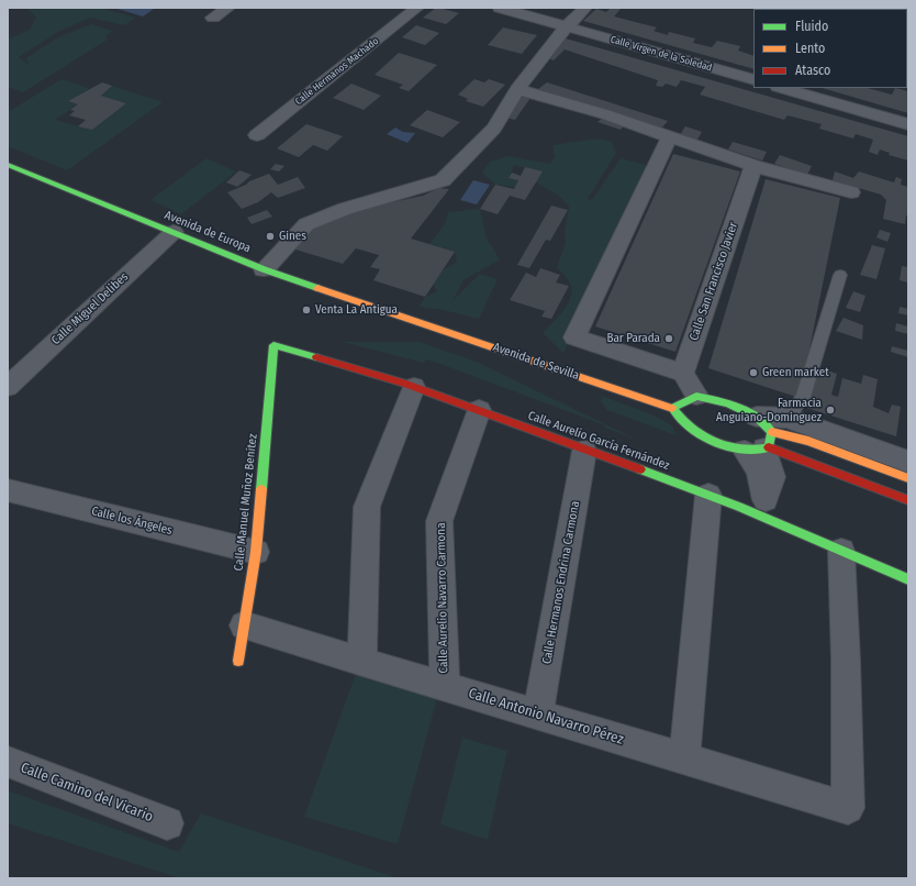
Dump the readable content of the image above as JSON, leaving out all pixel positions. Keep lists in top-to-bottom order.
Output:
{
  "streets": {
    "main road": [
      "Avenida de Europa",
      "Avenida de Sevilla",
      "Calle Aurelio García Fernández",
      "Calle Manuel Muñoz Benítez"
    ],
    "street": [
      "Calle Virgen de la Soledad",
      "Calle Hermanos Machado",
      "Calle San Francisco Javier",
      "Calle Miguel Delibes",
      "Calle los Ángeles",
      "Calle Hermanos Endrina Carmona",
      "Calle Aurelio Navarro Carmona",
      "Calle Antonio Navarro Pérez",
      "Calle Camino del Vicario"
    ]
  },
  "crossings": [
    ["Avenida de Europa", "Calle Miguel Delibes"],
    ["Avenida de Europa", "Avenida de Sevilla"],
    ["Calle Aurelio García Fernández", "Calle Manuel Muñoz Benítez"],
    ["Calle Aurelio García Fernández", "Calle Hermanos Endrina Carmona"],
    ["Calle Aurelio García Fernández", "Calle Aurelio Navarro Carmona"],
    ["Calle Aurelio García Fernández", "Calle Antonio Navarro Pérez"],
    ["Calle Manuel Muñoz Benítez", "Calle los Ángeles"],
    ["Calle Manuel Muñoz Benítez", "Calle Antonio Navarro Pérez"],
    ["Calle Hermanos Endrina Carmona", "Calle Antonio Navarro Pérez"],
    ["Calle Aurelio Navarro Carmona", "Calle Antonio Navarro Pérez"]
  ],
  "places": [
    "Gines",
    "Venta La Antigua",
    "Bar Parada",
    "Green market",
    "Farmacia Anguiano-Dominguez"
  ],
  "legend": ["Fluido", "Lento", "Atasco"]
}
